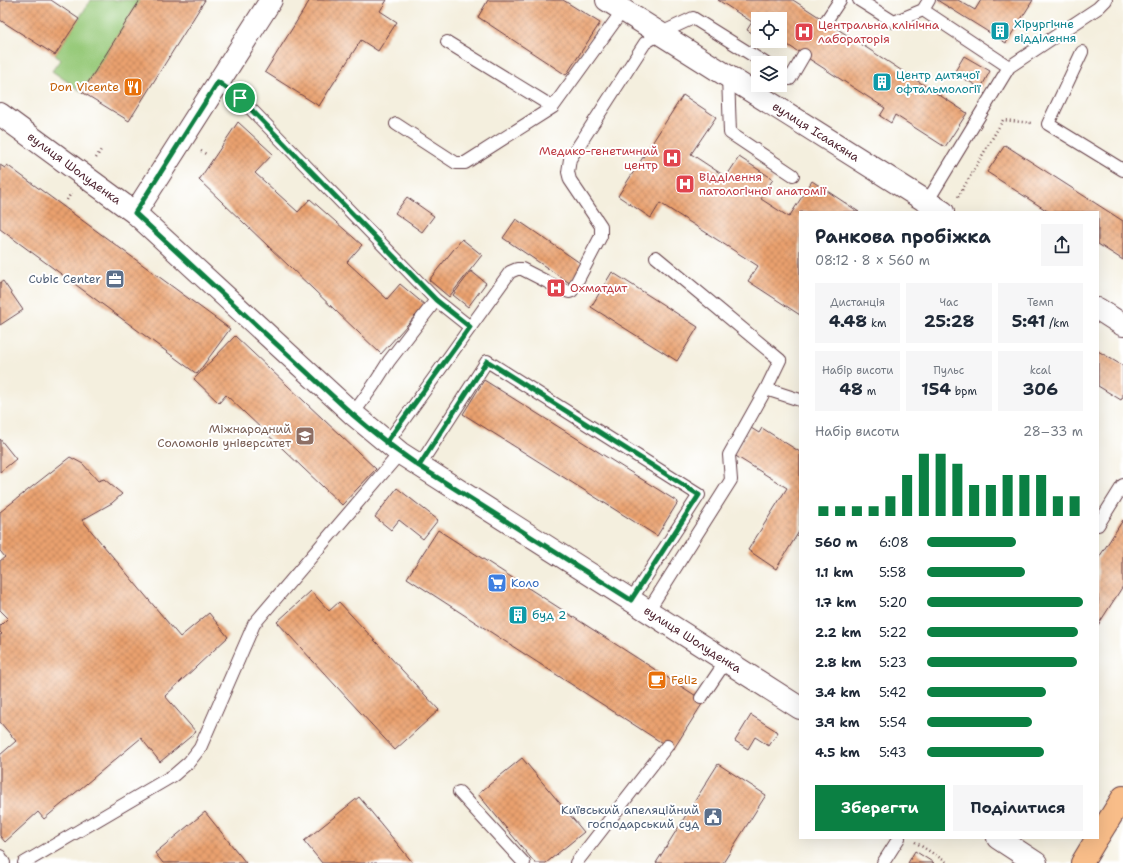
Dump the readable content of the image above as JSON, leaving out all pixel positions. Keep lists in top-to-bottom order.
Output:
{
  "streets": {
    "street": ["вулиця Ісаакяна", "вулиця Шолуденка"]
  },
  "places": {
    "building": ["Хірургічне відділення", "Центр дитячої офтальмології", "буд 2"],
    "hospital": [
      "Центральна клінічна лабораторія",
      "Медико-генетичний центр",
      "Відділення патологічної анатомії",
      "Охматдит"
    ],
    "restaurant": ["Don Vicente"],
    "office": ["Cubic Center"],
    "school or university": ["Міжнародний Соломонів університет"],
    "supermarket": ["Коло"],
    "cafe": ["Feliz"],
    "public building": ["Київський апеляційний господарський суд"]
  },
  "page": {
    "heading": ["Ранкова пробіжка", "08:12 · 8 × 560 m"],
    "stats": [
      ["Дистанція", "4.48 km"],
      ["Час", "25:28"],
      ["Темп", "5:41 /km"],
      ["Набір висоти", "48 m"],
      ["Пульс", "154 bpm"],
      ["kcal", "306"]
    ],
    "chart": ["Набір висоти", "28–33 m"],
    "list": [
      {
        "name": "560 m",
        "note": "6:08"
      },
      {
        "name": "1.1 km",
        "note": "5:58"
      },
      {
        "name": "1.7 km",
        "note": "5:20"
      },
      {
        "name": "2.2 km",
        "note": "5:22"
      },
      {
        "name": "2.8 km",
        "note": "5:23"
      },
      {
        "name": "3.4 km",
        "note": "5:42"
      },
      {
        "name": "3.9 km",
        "note": "5:54"
      },
      {
        "name": "4.5 km",
        "note": "5:43"
      }
    ],
    "buttons": ["Зберегти", "Поділитися"]
  }
}
